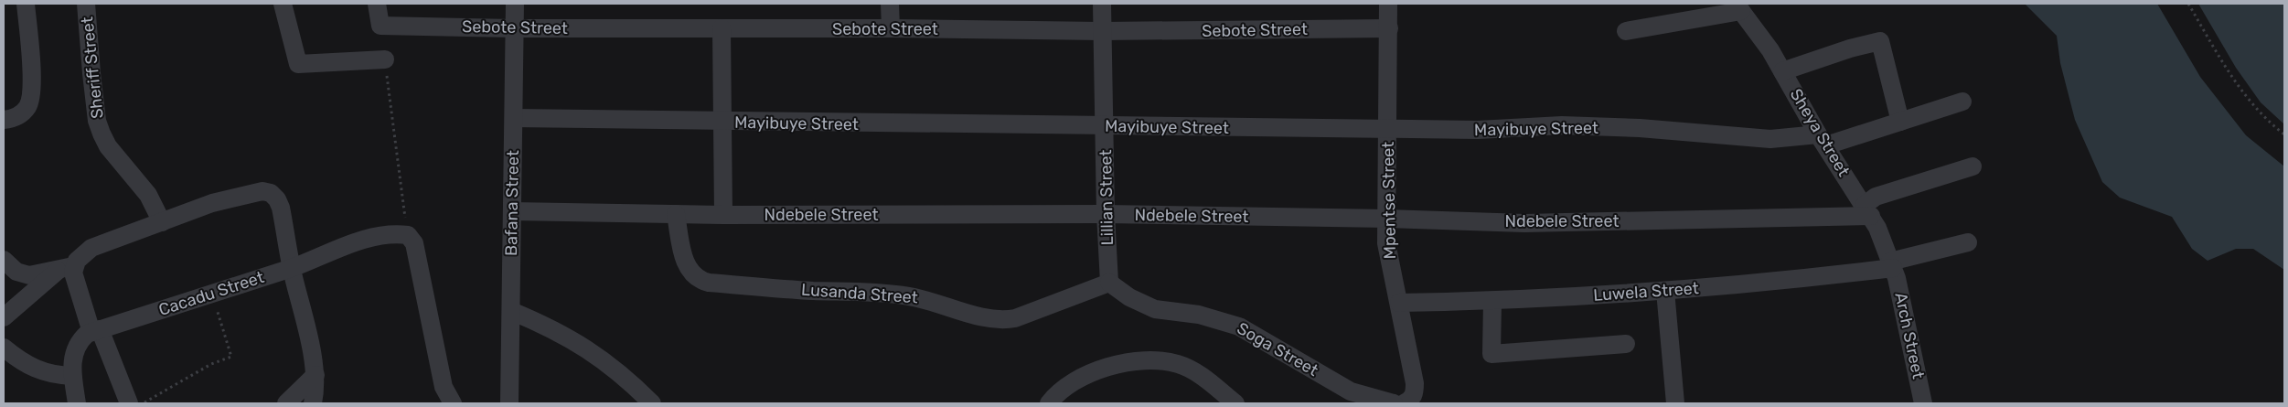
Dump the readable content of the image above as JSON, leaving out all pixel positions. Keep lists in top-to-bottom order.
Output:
{
  "streets": {
    "street": [
      "Sebote Street",
      "Sheriff Street",
      "Mayibuye Street",
      "Sheya Street",
      "Lillian Street",
      "Mpentse Street",
      "Bafana Street",
      "Ndebele Street",
      "Luwela Street",
      "Cacadu Street",
      "Lusanda Street",
      "Arch Street",
      "Soga Street"
    ]
  },
  "crossings": [
    ["Sebote Street", "Lillian Street"],
    ["Sebote Street", "Mpentse Street"],
    ["Sebote Street", "Bafana Street"],
    ["Mayibuye Street", "Sheya Street"],
    ["Mayibuye Street", "Lillian Street"],
    ["Mayibuye Street", "Mpentse Street"],
    ["Mayibuye Street", "Bafana Street"],
    ["Sheya Street", "Ndebele Street"],
    ["Sheya Street", "Luwela Street"],
    ["Sheya Street", "Arch Street"],
    ["Lillian Street", "Ndebele Street"],
    ["Lillian Street", "Lusanda Street"],
    ["Lillian Street", "Soga Street"],
    ["Mpentse Street", "Ndebele Street"],
    ["Mpentse Street", "Luwela Street"],
    ["Bafana Street", "Ndebele Street"],
    ["Ndebele Street", "Lusanda Street"],
    ["Luwela Street", "Arch Street"],
    ["Lusanda Street", "Soga Street"]
  ]
}
